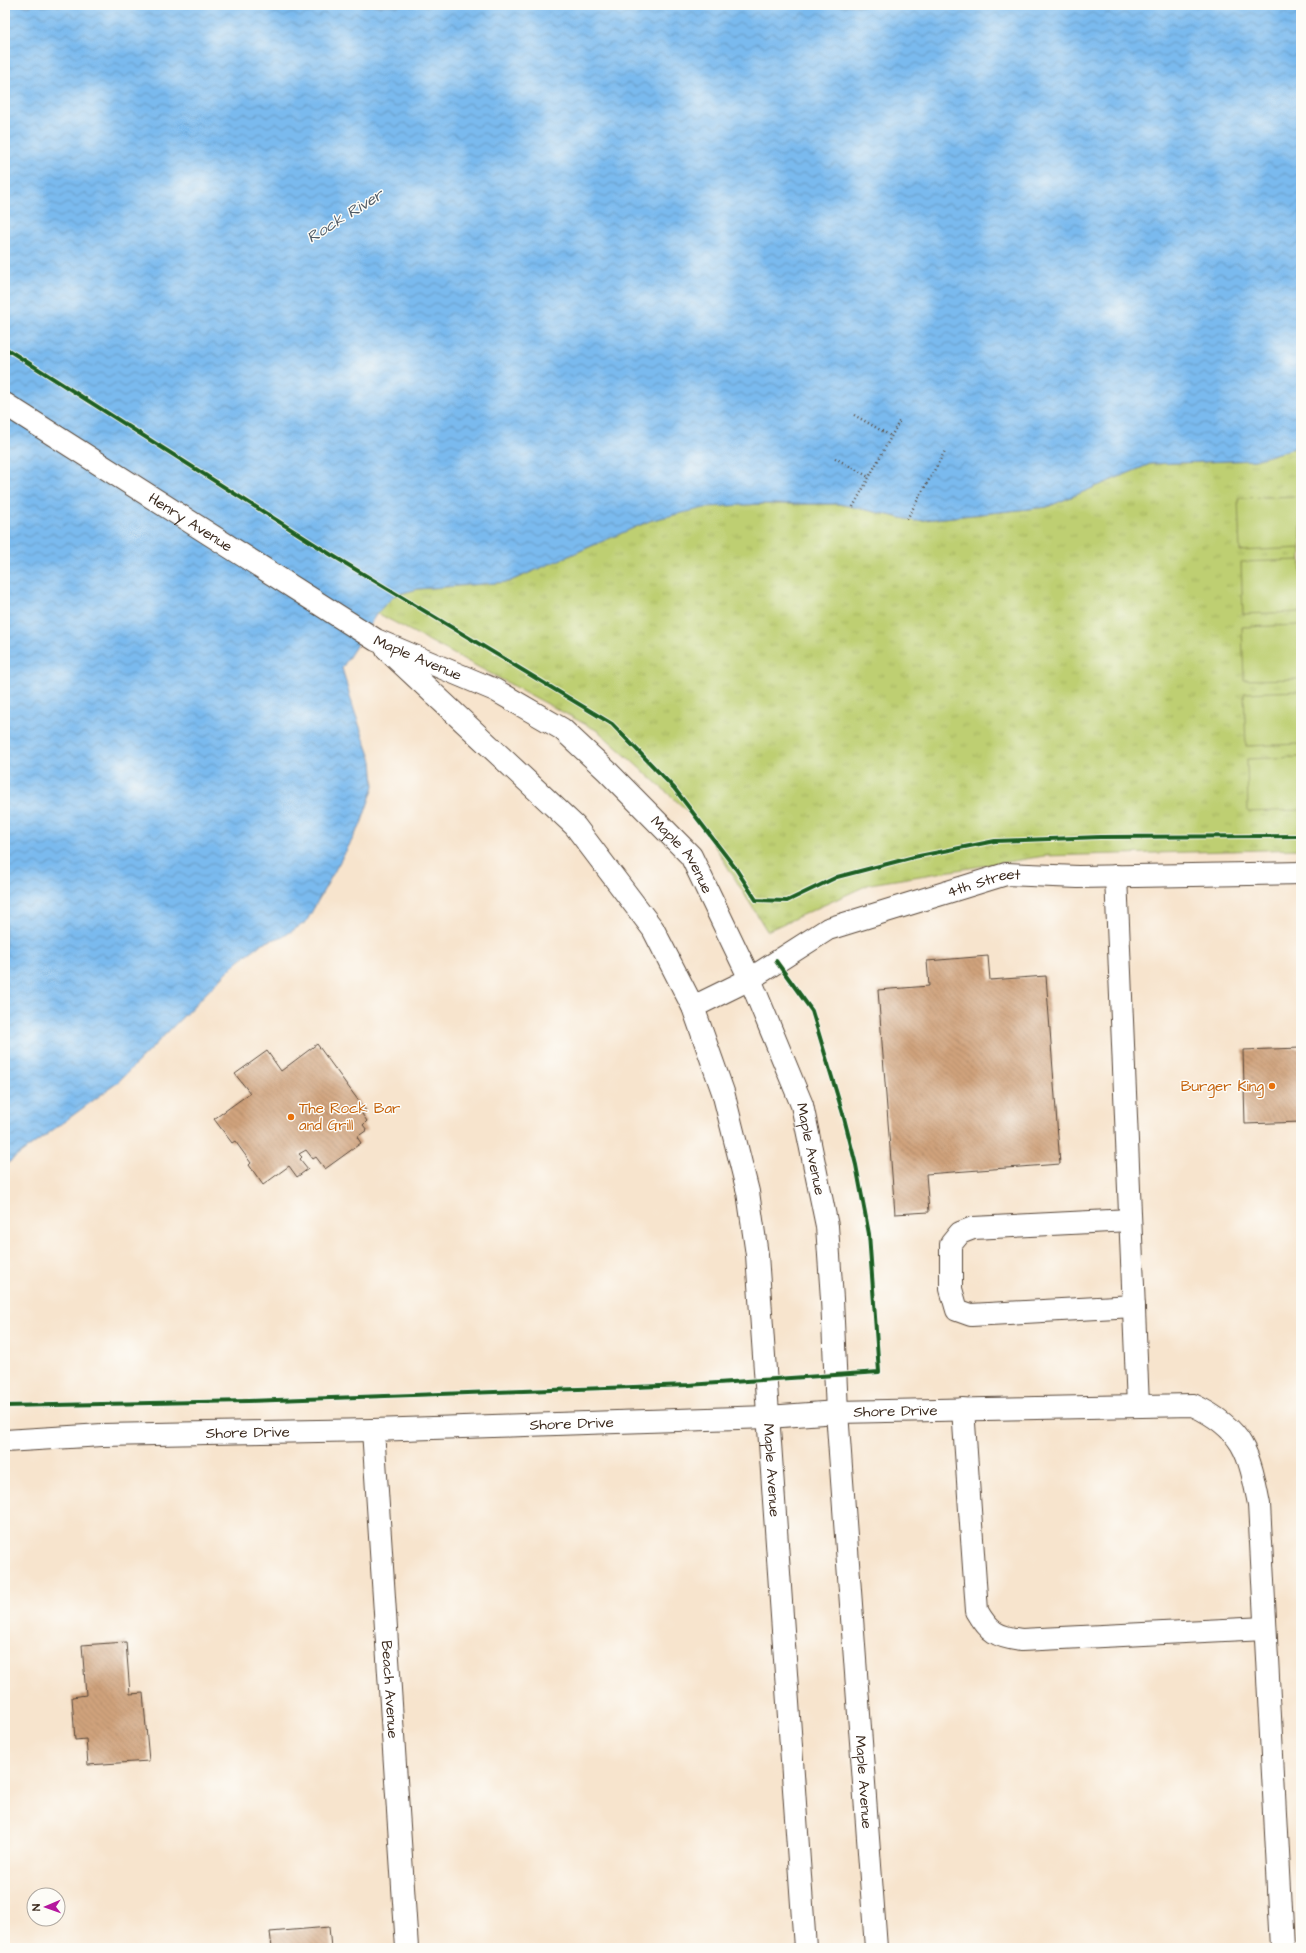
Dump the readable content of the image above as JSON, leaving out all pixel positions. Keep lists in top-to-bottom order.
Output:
{
  "streets": {
    "street": [
      "Henry Avenue",
      "Maple Avenue",
      "4th Street",
      "Shore Drive",
      "Beach Avenue"
    ]
  },
  "crossings": [
    ["Henry Avenue", "Maple Avenue"],
    ["Maple Avenue", "4th Street"],
    ["Maple Avenue", "Shore Drive"],
    ["Shore Drive", "Beach Avenue"]
  ],
  "water": ["Rock River"],
  "places": ["Burger King", "The Rock Bar and Grill"],
  "north": "left"
}
